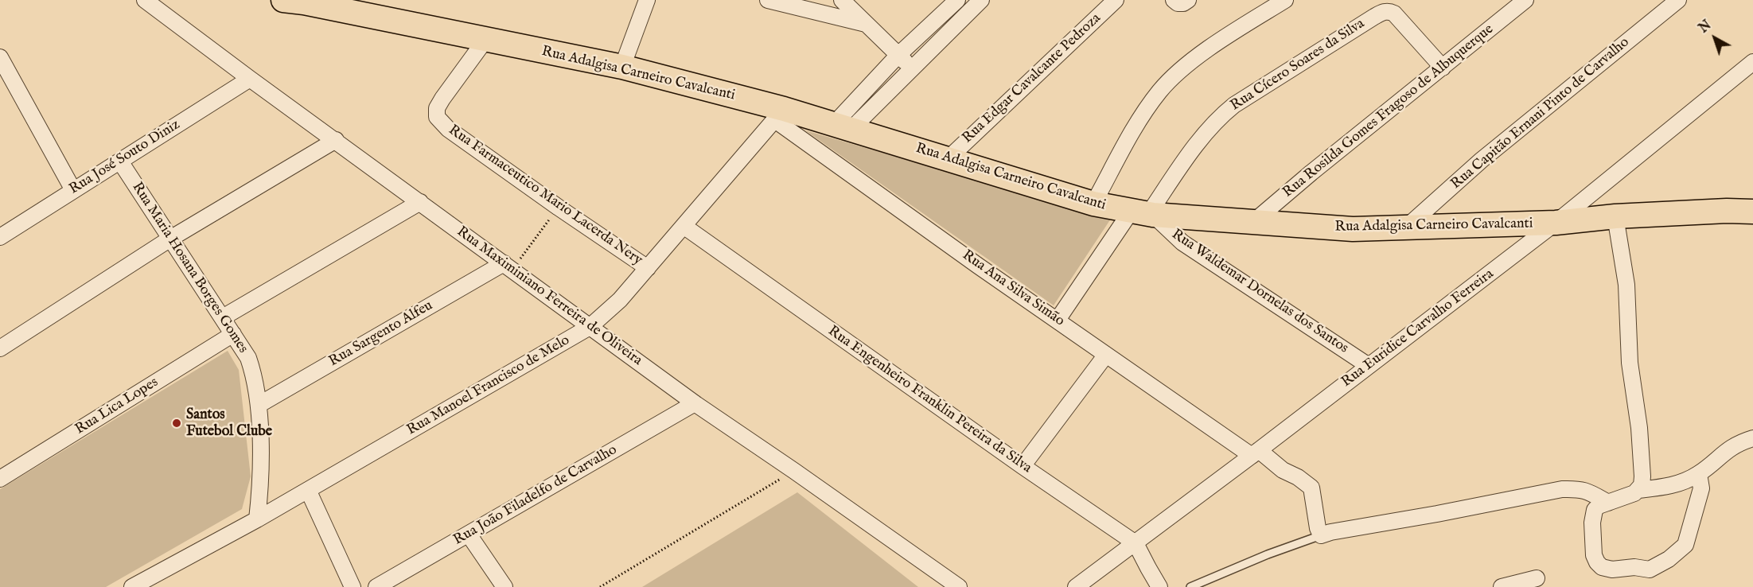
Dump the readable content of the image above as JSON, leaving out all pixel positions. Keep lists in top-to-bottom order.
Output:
{
  "streets": {
    "main road": ["Rua Adalgisa Carneiro Cavalcanti"],
    "street": [
      "Rua Cícero Soares da Silva",
      "Rua Edgar Cavalcante Pedroza",
      "Rua Rosilda Gomes Fragoso de Albuquerque",
      "Rua Capitão Ernani Pinto de Carvalho",
      "Rua José Souto Diniz",
      "Rua Farmaceutico Mario Lacerda Nery",
      "Rua Maria Hosana Borges Gomes",
      "Rua Ana Silva Simão",
      "Rua Waldemar Dornelas dos Santos",
      "Rua Maximiniano Ferreira de Oliveira",
      "Rua Euridice Carvalho Ferreira",
      "Rua Sargento Alfeu",
      "Rua Manoel Francisco de Melo",
      "Rua Engenheiro Franklin Pereira da Silva",
      "Rua Lica Lopes",
      "Rua João Filadelfo de Carvalho"
    ]
  },
  "crossings": [
    ["Rua Cícero Soares da Silva", "Rua Adalgisa Carneiro Cavalcanti"],
    ["Rua Cícero Soares da Silva", "Rua Rosilda Gomes Fragoso de Albuquerque"],
    ["Rua Cícero Soares da Silva", "Rua Ana Silva Simão"],
    ["Rua Cícero Soares da Silva", "Rua Waldemar Dornelas dos Santos"],
    ["Rua Adalgisa Carneiro Cavalcanti", "Rua Edgar Cavalcante Pedroza"],
    ["Rua Adalgisa Carneiro Cavalcanti", "Rua Rosilda Gomes Fragoso de Albuquerque"],
    ["Rua Adalgisa Carneiro Cavalcanti", "Rua Capitão Ernani Pinto de Carvalho"],
    ["Rua Adalgisa Carneiro Cavalcanti", "Rua Farmaceutico Mario Lacerda Nery"],
    ["Rua Adalgisa Carneiro Cavalcanti", "Rua Ana Silva Simão"],
    ["Rua Adalgisa Carneiro Cavalcanti", "Rua Waldemar Dornelas dos Santos"],
    ["Rua Adalgisa Carneiro Cavalcanti", "Rua Euridice Carvalho Ferreira"],
    ["Rua Adalgisa Carneiro Cavalcanti", "Rua Manoel Francisco de Melo"],
    ["Rua José Souto Diniz", "Rua Maria Hosana Borges Gomes"],
    ["Rua José Souto Diniz", "Rua Maximiniano Ferreira de Oliveira"],
    ["Rua Farmaceutico Mario Lacerda Nery", "Rua Manoel Francisco de Melo"],
    ["Rua Maria Hosana Borges Gomes", "Rua Sargento Alfeu"],
    ["Rua Maria Hosana Borges Gomes", "Rua Manoel Francisco de Melo"],
    ["Rua Maria Hosana Borges Gomes", "Rua Lica Lopes"],
    ["Rua Ana Silva Simão", "Rua Euridice Carvalho Ferreira"],
    ["Rua Ana Silva Simão", "Rua Manoel Francisco de Melo"],
    ["Rua Waldemar Dornelas dos Santos", "Rua Euridice Carvalho Ferreira"],
    ["Rua Maximiniano Ferreira de Oliveira", "Rua Sargento Alfeu"],
    ["Rua Maximiniano Ferreira de Oliveira", "Rua Manoel Francisco de Melo"],
    ["Rua Maximiniano Ferreira de Oliveira", "Rua João Filadelfo de Carvalho"],
    ["Rua Euridice Carvalho Ferreira", "Rua Engenheiro Franklin Pereira da Silva"],
    ["Rua Manoel Francisco de Melo", "Rua Engenheiro Franklin Pereira da Silva"]
  ],
  "places": ["Santos Futebol Clube"],
  "north": "top left"
}
